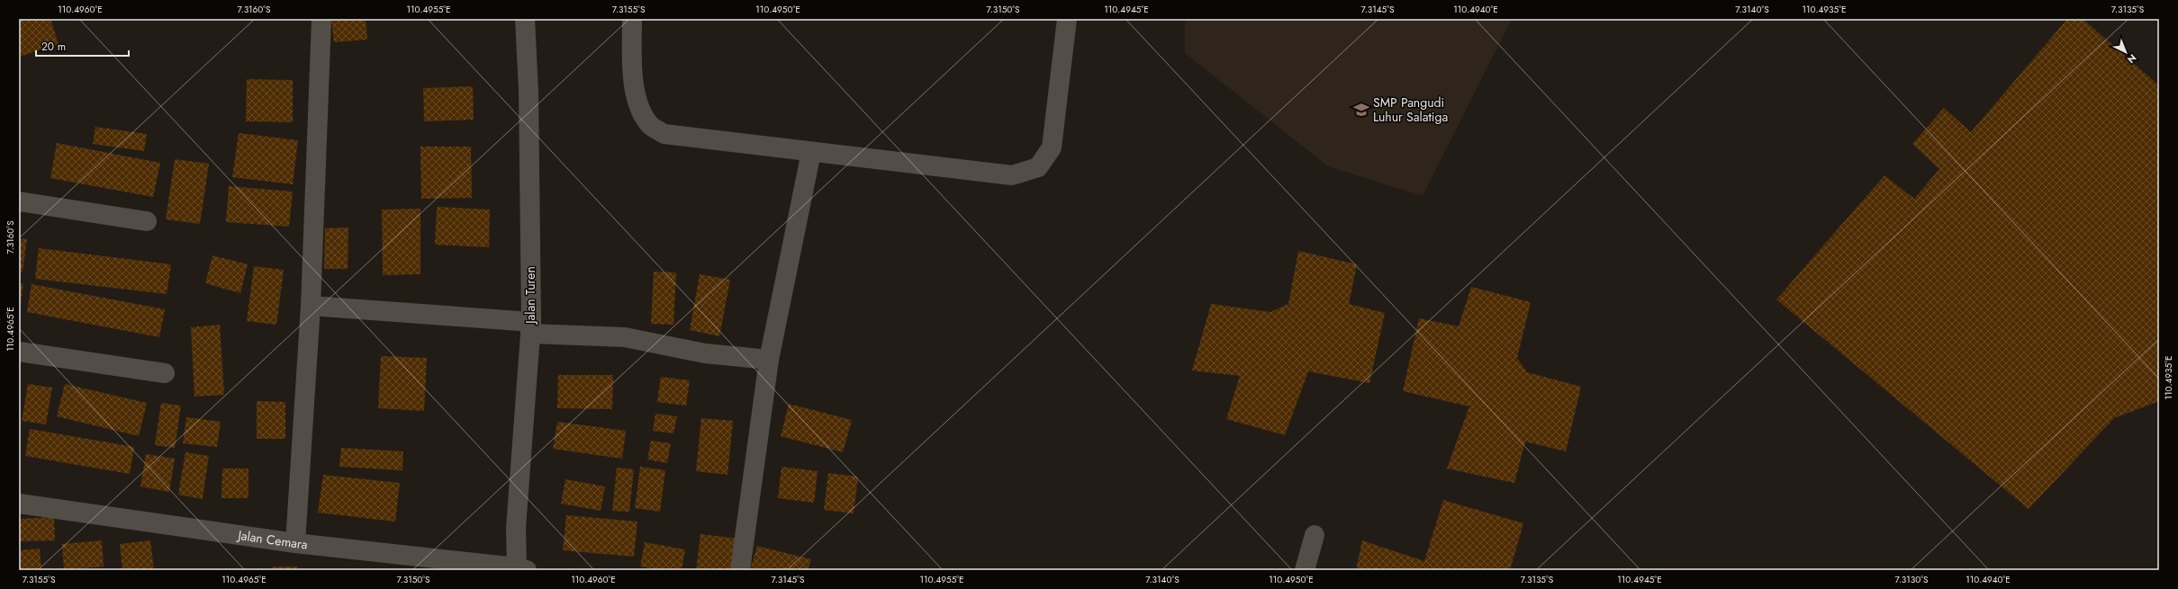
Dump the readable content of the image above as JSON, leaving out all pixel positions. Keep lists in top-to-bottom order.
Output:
{
  "streets": {
    "street": ["Jalan Turen", "Jalan Cemara"]
  },
  "crossings": [
    ["Jalan Turen", "Jalan Cemara"]
  ],
  "places": {
    "school or university": ["SMP Pangudi Luhur Salatiga"]
  },
  "scale_bar": "20 m",
  "north": "bottom right",
  "coordinates": [
    "110.4960°E",
    "7.3160°S",
    "110.4955°E",
    "7.3155°S",
    "110.4950°E",
    "7.3150°S",
    "110.4945°E",
    "7.3145°S",
    "110.4940°E",
    "7.3140°S",
    "110.4935°E",
    "7.3135°S",
    "110.4965°E",
    "7.3130°S"
  ]
}
